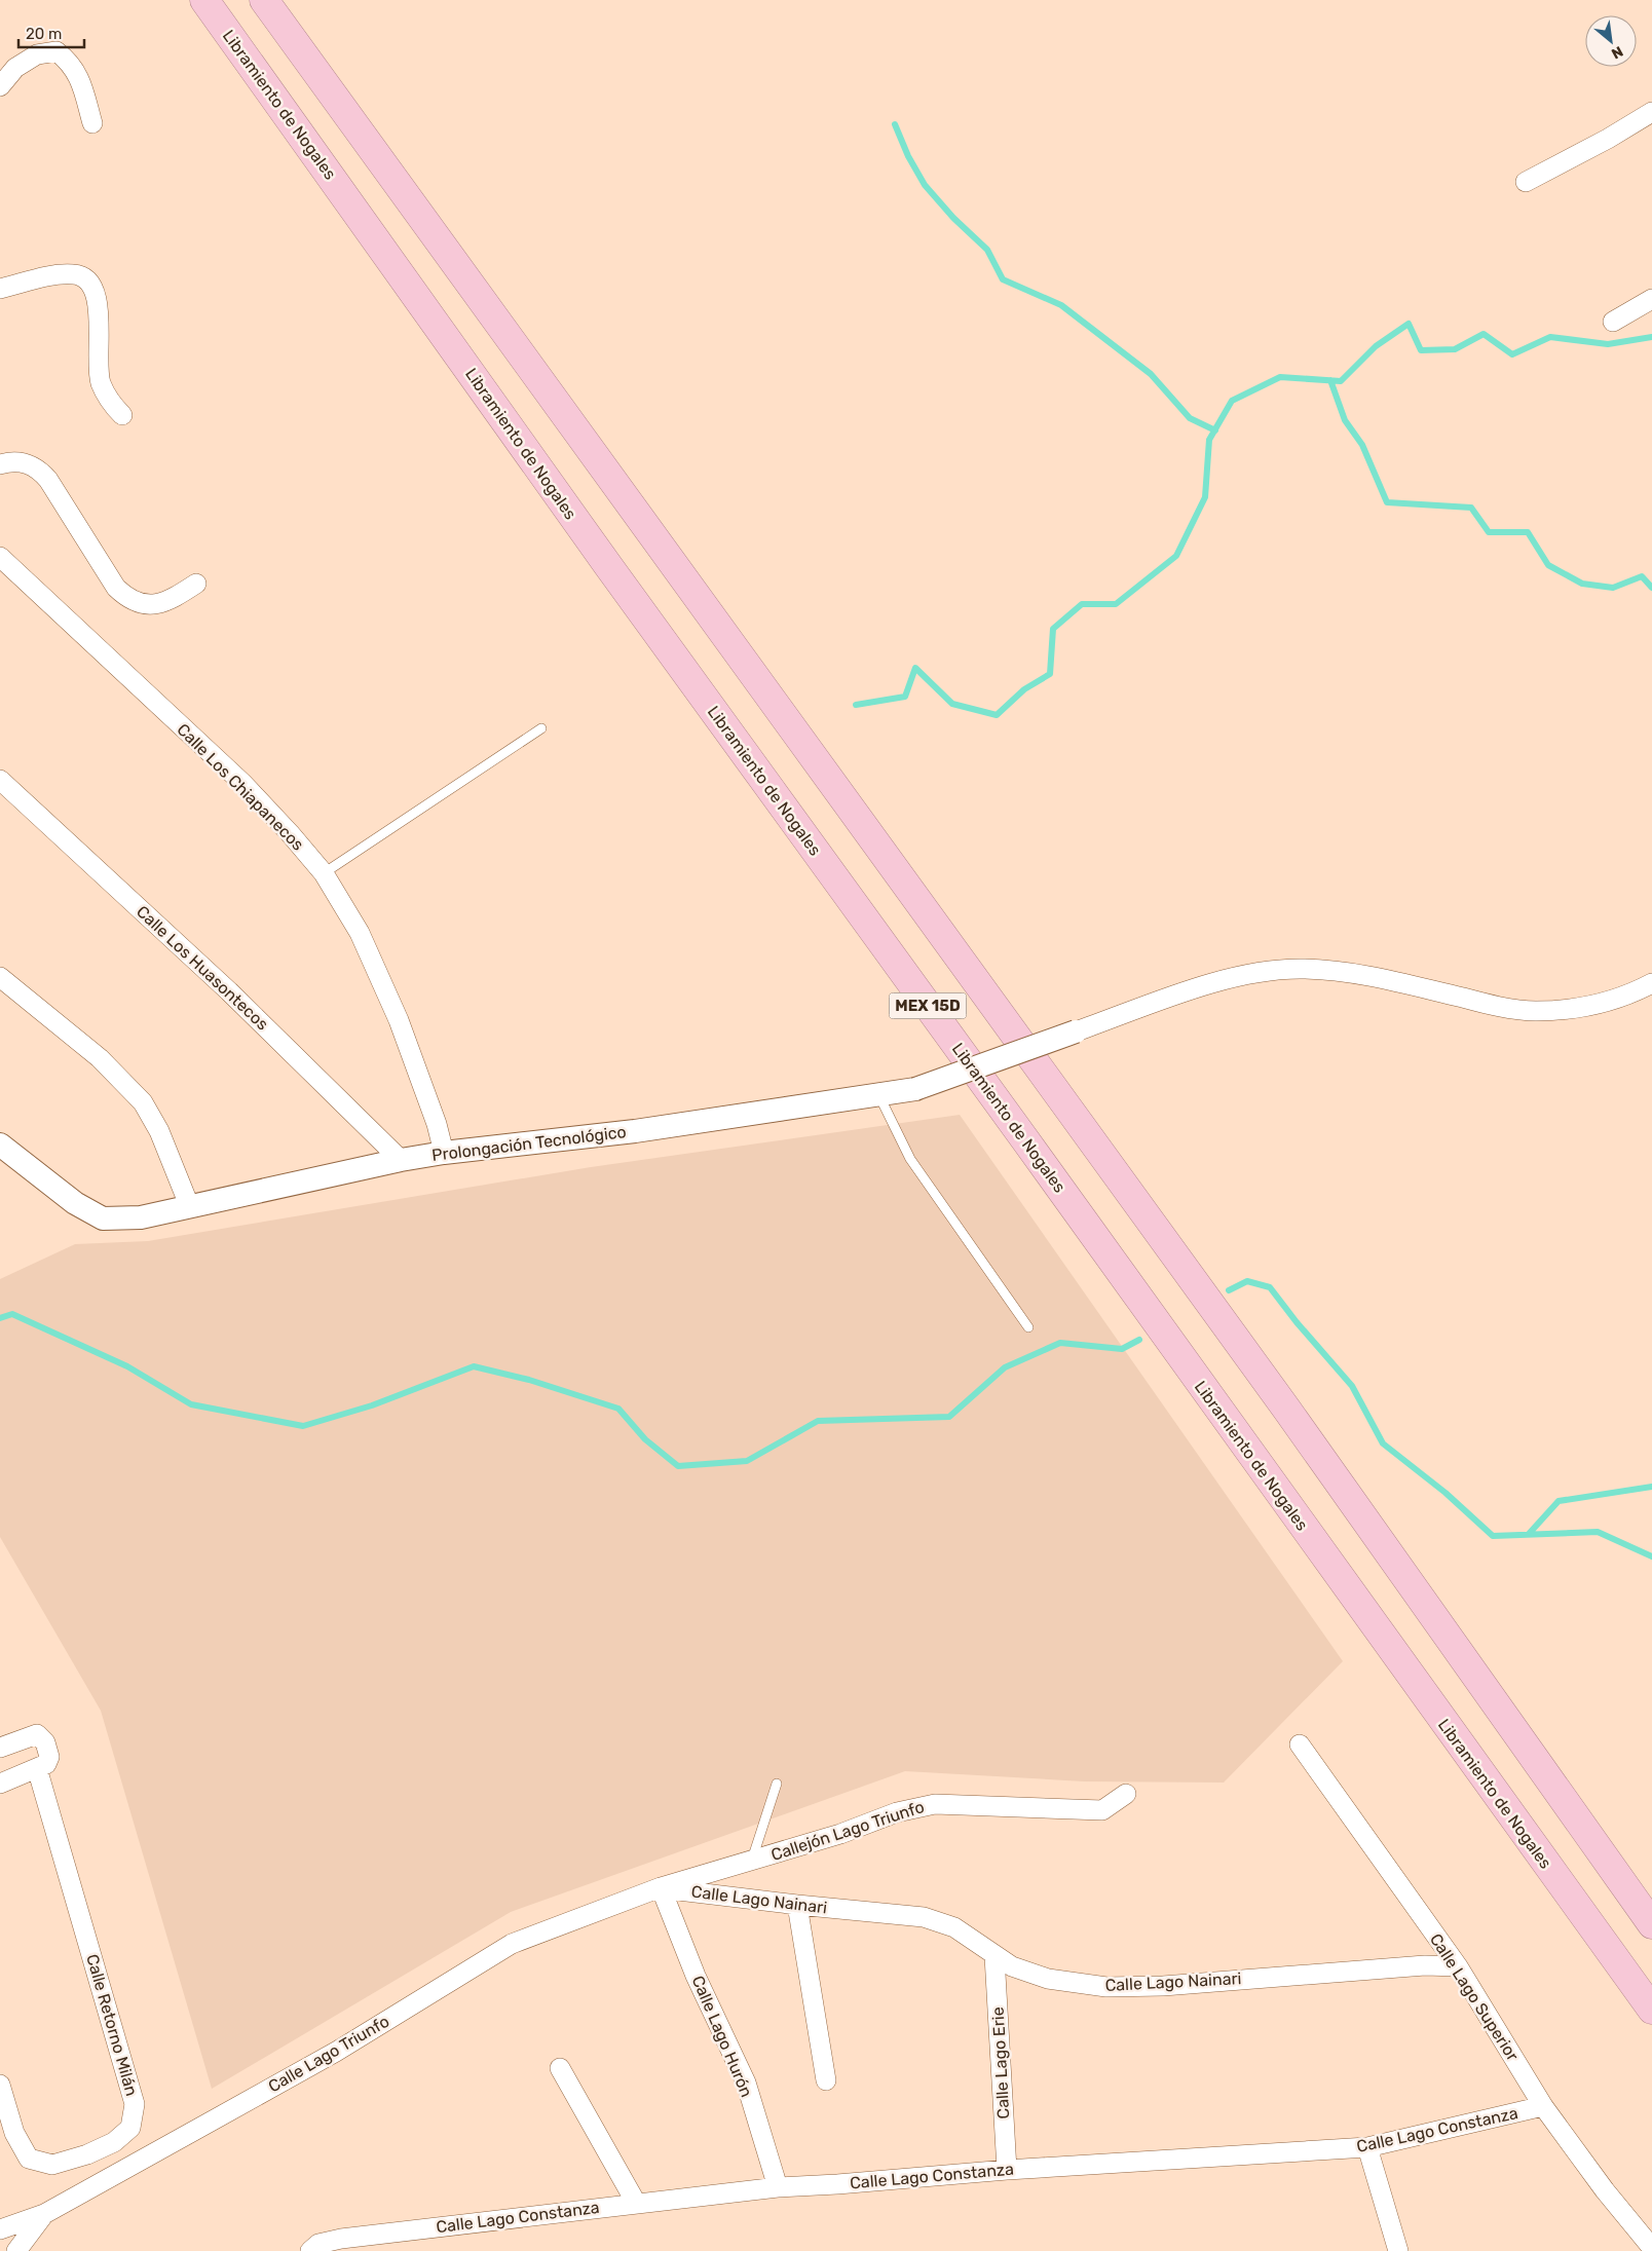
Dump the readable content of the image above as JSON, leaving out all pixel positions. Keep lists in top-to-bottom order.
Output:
{
  "streets": {
    "highway": ["Libramiento de Nogales", "MEX 15D"],
    "street": [
      "Calle Los Chiapanecos",
      "Calle Los Huasontecos",
      "Prolongación Tecnológico",
      "Callejón Lago Triunfo",
      "Calle Lago Nainari",
      "Calle Lago Superior",
      "Calle Retorno Milán",
      "Calle Lago Hurón",
      "Calle Lago Triunfo",
      "Calle Lago Erie",
      "Calle Lago Constanza"
    ]
  },
  "crossings": [
    ["Calle Los Chiapanecos", "Prolongación Tecnológico"],
    ["Calle Los Huasontecos", "Prolongación Tecnológico"],
    ["Callejón Lago Triunfo", "Calle Lago Nainari"],
    ["Callejón Lago Triunfo", "Calle Lago Hurón"],
    ["Callejón Lago Triunfo", "Calle Lago Triunfo"],
    ["Calle Lago Nainari", "Calle Lago Superior"],
    ["Calle Lago Nainari", "Calle Lago Hurón"],
    ["Calle Lago Nainari", "Calle Lago Triunfo"],
    ["Calle Lago Nainari", "Calle Lago Erie"],
    ["Calle Lago Superior", "Calle Lago Constanza"],
    ["Calle Lago Hurón", "Calle Lago Triunfo"],
    ["Calle Lago Hurón", "Calle Lago Constanza"],
    ["Calle Lago Erie", "Calle Lago Constanza"]
  ],
  "scale_bar": "20 m",
  "north": "bottom right"
}
